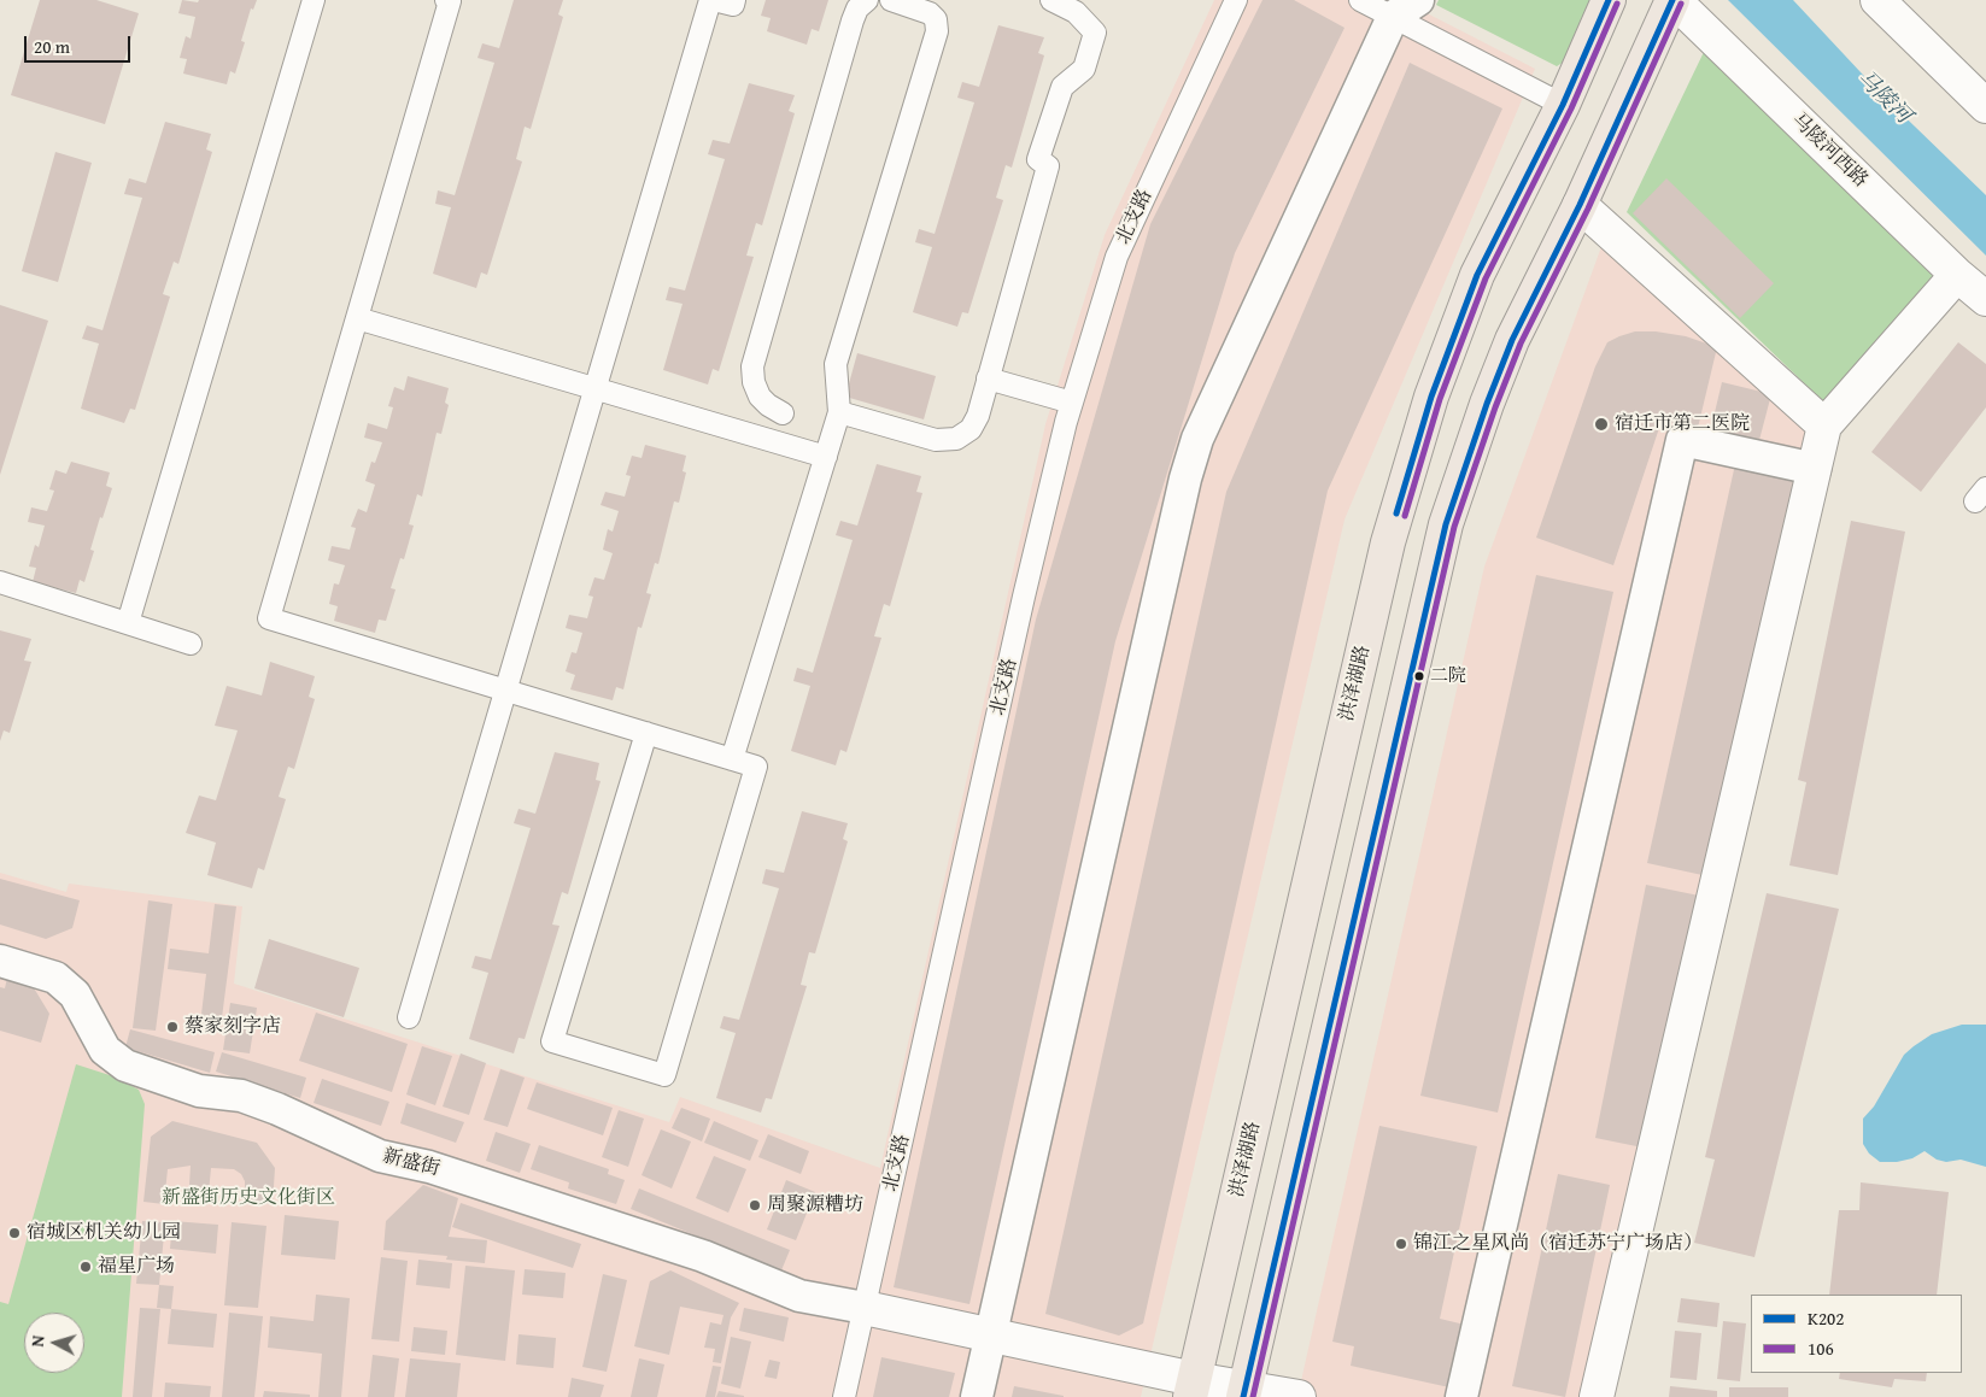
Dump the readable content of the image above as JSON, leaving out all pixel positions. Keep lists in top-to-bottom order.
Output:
{
  "streets": {
    "main road": ["洪泽湖路"],
    "street": ["马陵河西路", "新盛街"],
    "lane": ["北支路"]
  },
  "crossings": [
    ["北支路", "新盛街"]
  ],
  "water": ["马陵河"],
  "parks": ["新盛街历史文化街区"],
  "places": [
    "宿迁市第二医院",
    "二院",
    "蔡家刻字店",
    "周聚源糟坊",
    "宿城区机关幼儿园",
    "锦江之星风尚（宿迁苏宁广场店）",
    "福星广场"
  ],
  "lines": ["transit line K202", "transit line 106"],
  "legend": ["K202", "106"],
  "scale_bar": "20 m",
  "north": "left"
}
